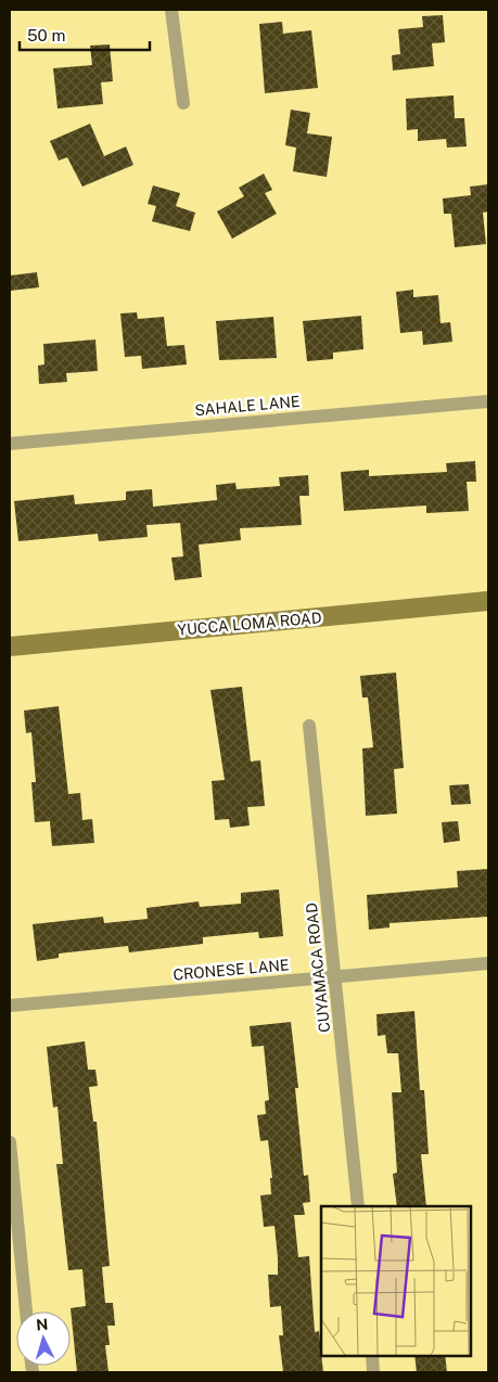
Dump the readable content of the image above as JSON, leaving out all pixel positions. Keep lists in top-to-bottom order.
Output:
{
  "streets": {
    "main road": ["YUCCA LOMA ROAD"],
    "street": ["SAHALE LANE", "CUYAMACA ROAD", "CRONESE LANE"]
  },
  "crossings": [
    ["CUYAMACA ROAD", "CRONESE LANE"]
  ],
  "scale_bar": "50 m",
  "north": "top"
}
